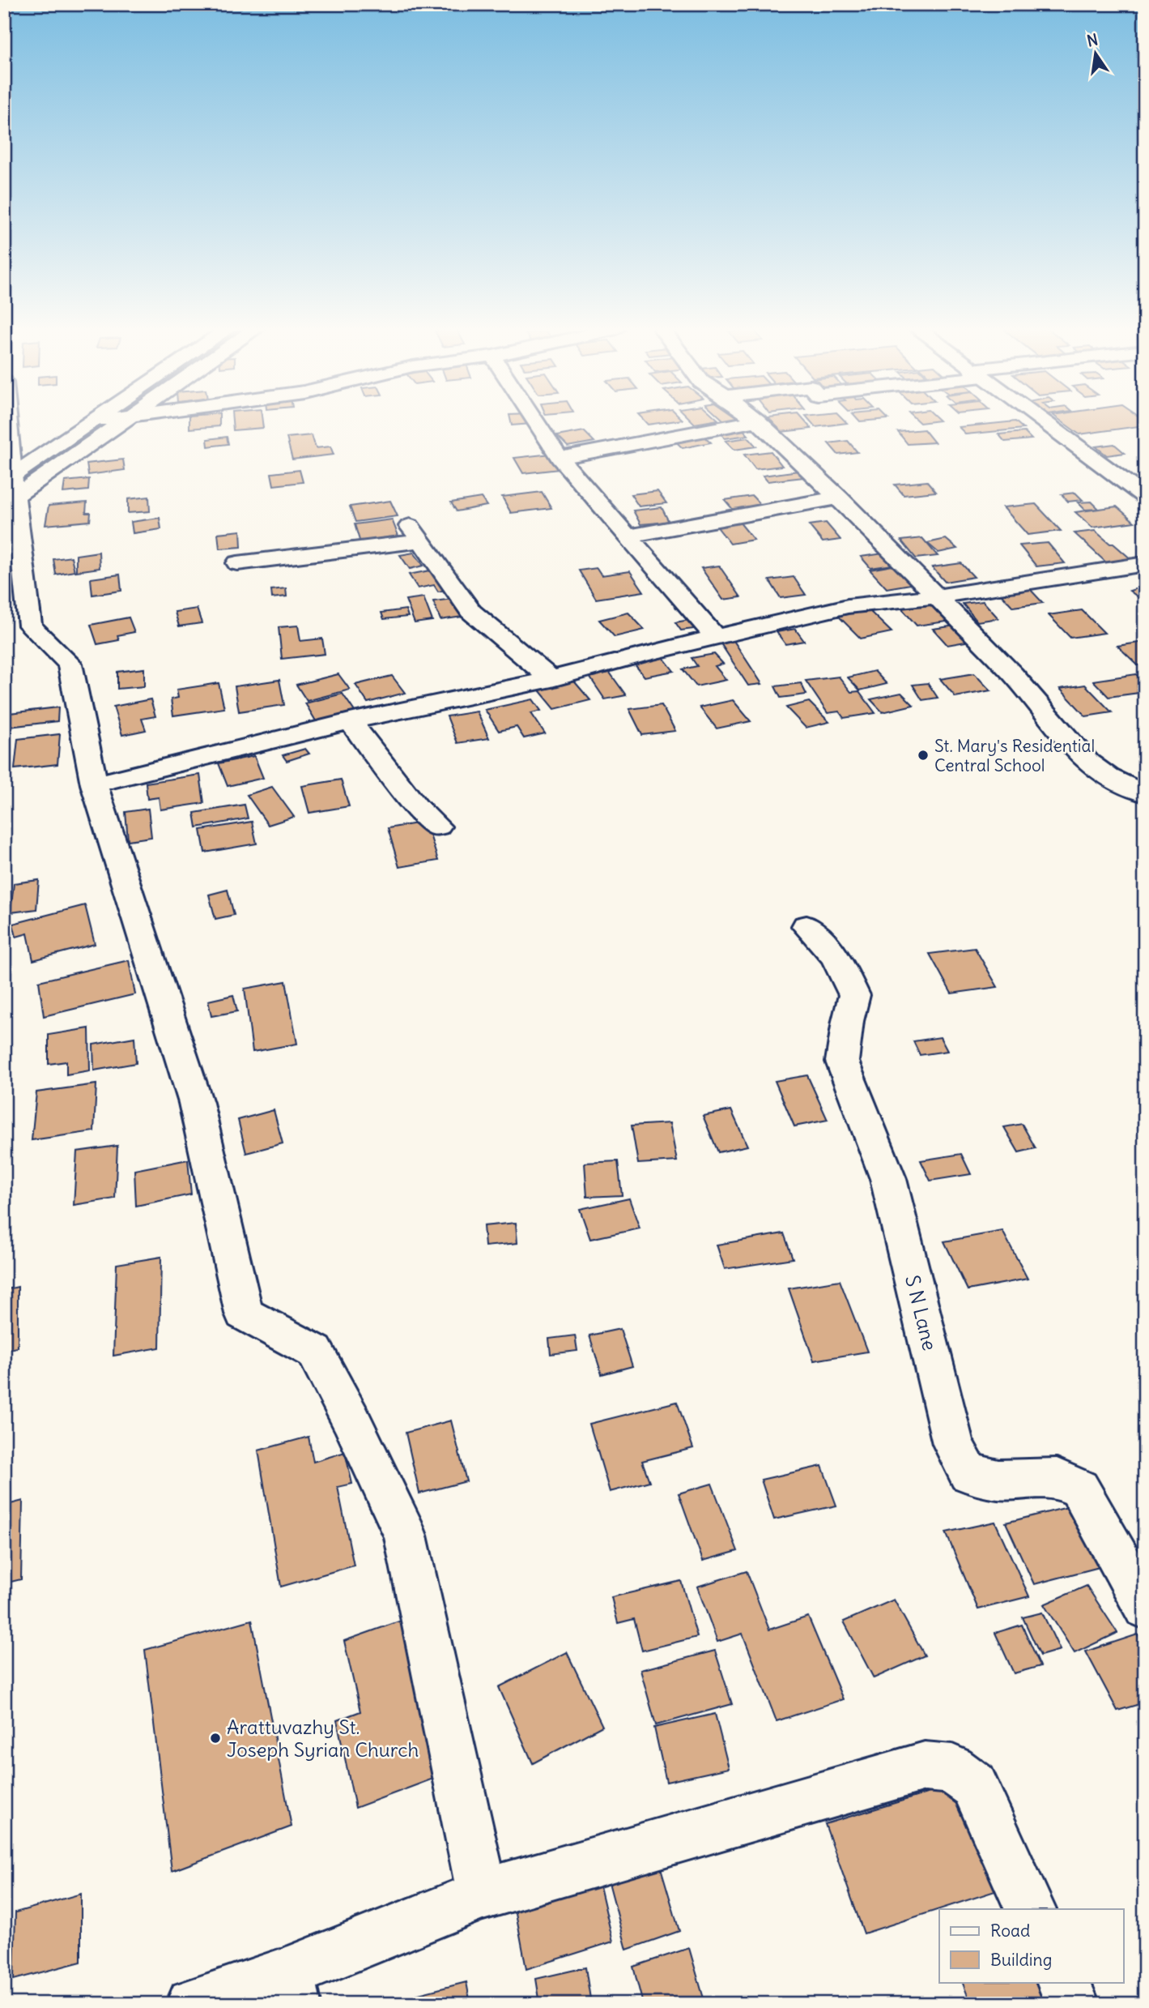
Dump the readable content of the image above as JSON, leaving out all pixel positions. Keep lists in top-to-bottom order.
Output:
{
  "streets": {
    "main road": ["S N Lane"]
  },
  "places": ["St. Mary's Residential Central School", "Arattuvazhy St. Joseph Syrian Church"],
  "legend": ["Road", "Building"],
  "north": "top"
}
